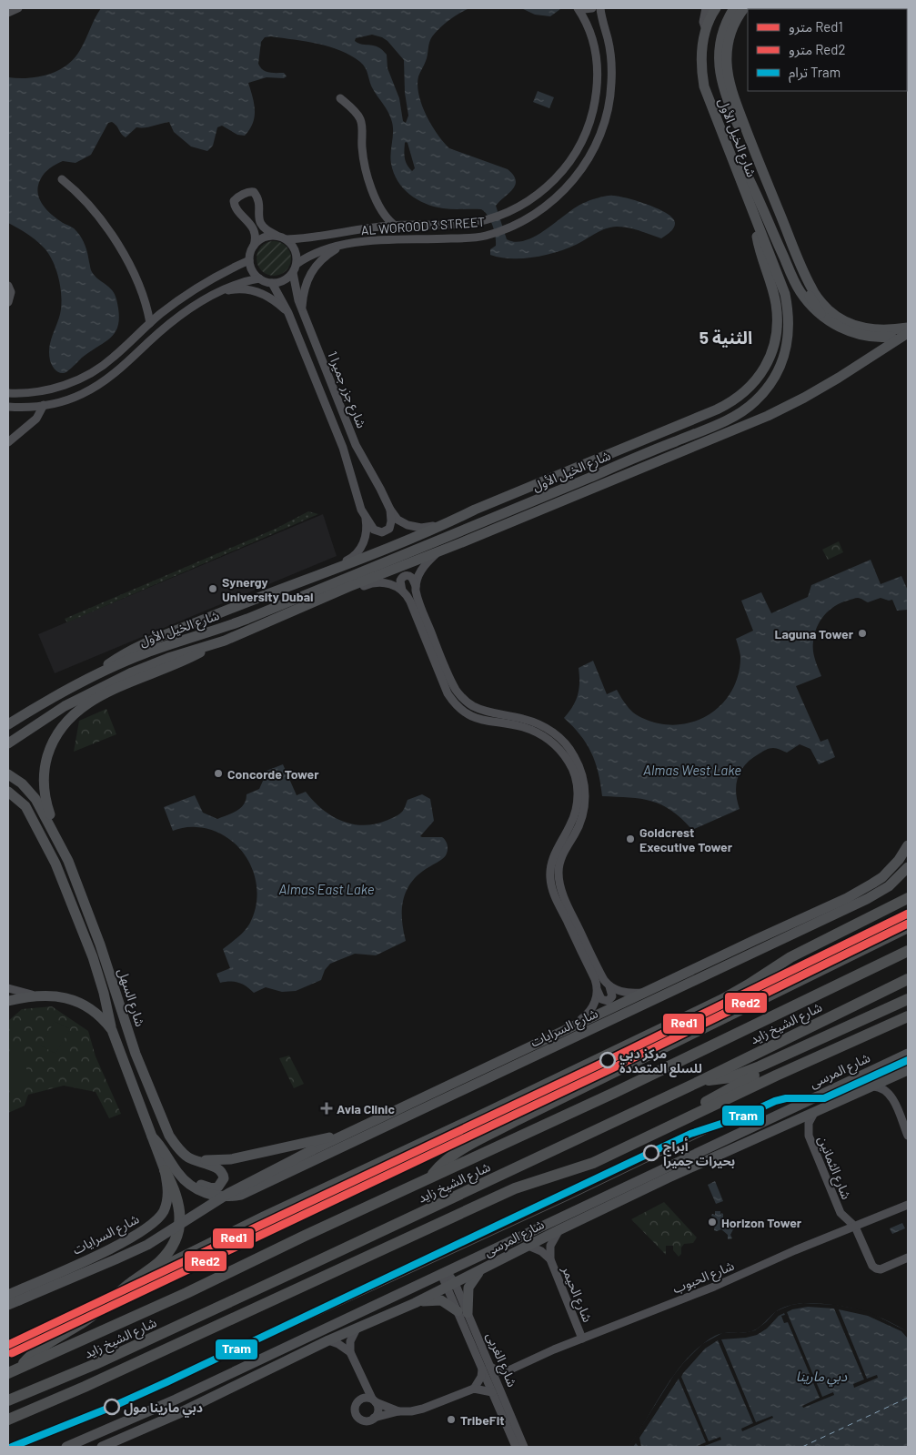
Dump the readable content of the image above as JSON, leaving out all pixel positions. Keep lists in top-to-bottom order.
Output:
{
  "streets": {
    "highway": ["شارع الشيخ زايد"],
    "main road": [
      "شارع الخيل الأول",
      "شارع السهل",
      "شارع السرايات",
      "شارع المرسى"
    ],
    "street": [
      "AL WOROOD 3 STREET",
      "شارع جزر جميرا 1",
      "شارع الثمانين",
      "شارع الحبوب",
      "شارع الحيمر",
      "شارع الغربى"
    ]
  },
  "crossings": [
    ["شارع الخيل الأول", "شارع السهل"],
    ["AL WOROOD 3 STREET", "شارع جزر جميرا 1"],
    ["شارع السهل", "شارع السرايات"],
    ["شارع المرسى", "شارع الثمانين"],
    ["شارع المرسى", "شارع الحبوب"],
    ["شارع المرسى", "شارع الحيمر"],
    ["شارع المرسى", "شارع الغربى"],
    ["شارع الثمانين", "شارع الحبوب"],
    ["شارع الحبوب", "شارع الحيمر"],
    ["شارع الحبوب", "شارع الغربى"],
    ["شارع الحيمر", "شارع الغربى"]
  ],
  "districts": ["الثنية 5"],
  "water": ["Almas West Lake", "Almas East Lake", "دبي مارينا"],
  "places": {
    "other": [
      "Synergy University Dubai",
      "Laguna Tower",
      "Concorde Tower",
      "Goldcrest Executive Tower",
      "مركز دبي للسلع المتعددة",
      "أبراج بحيرات جميرا",
      "Horizon Tower",
      "دبي مارينا مول",
      "TribeFit"
    ],
    "health": ["Avia Clinic"]
  },
  "lines": ["metro line Red1", "metro line Red2", "tram line Tram"],
  "legend": ["مترو Red1", "مترو Red2", "ترام Tram"]
}
